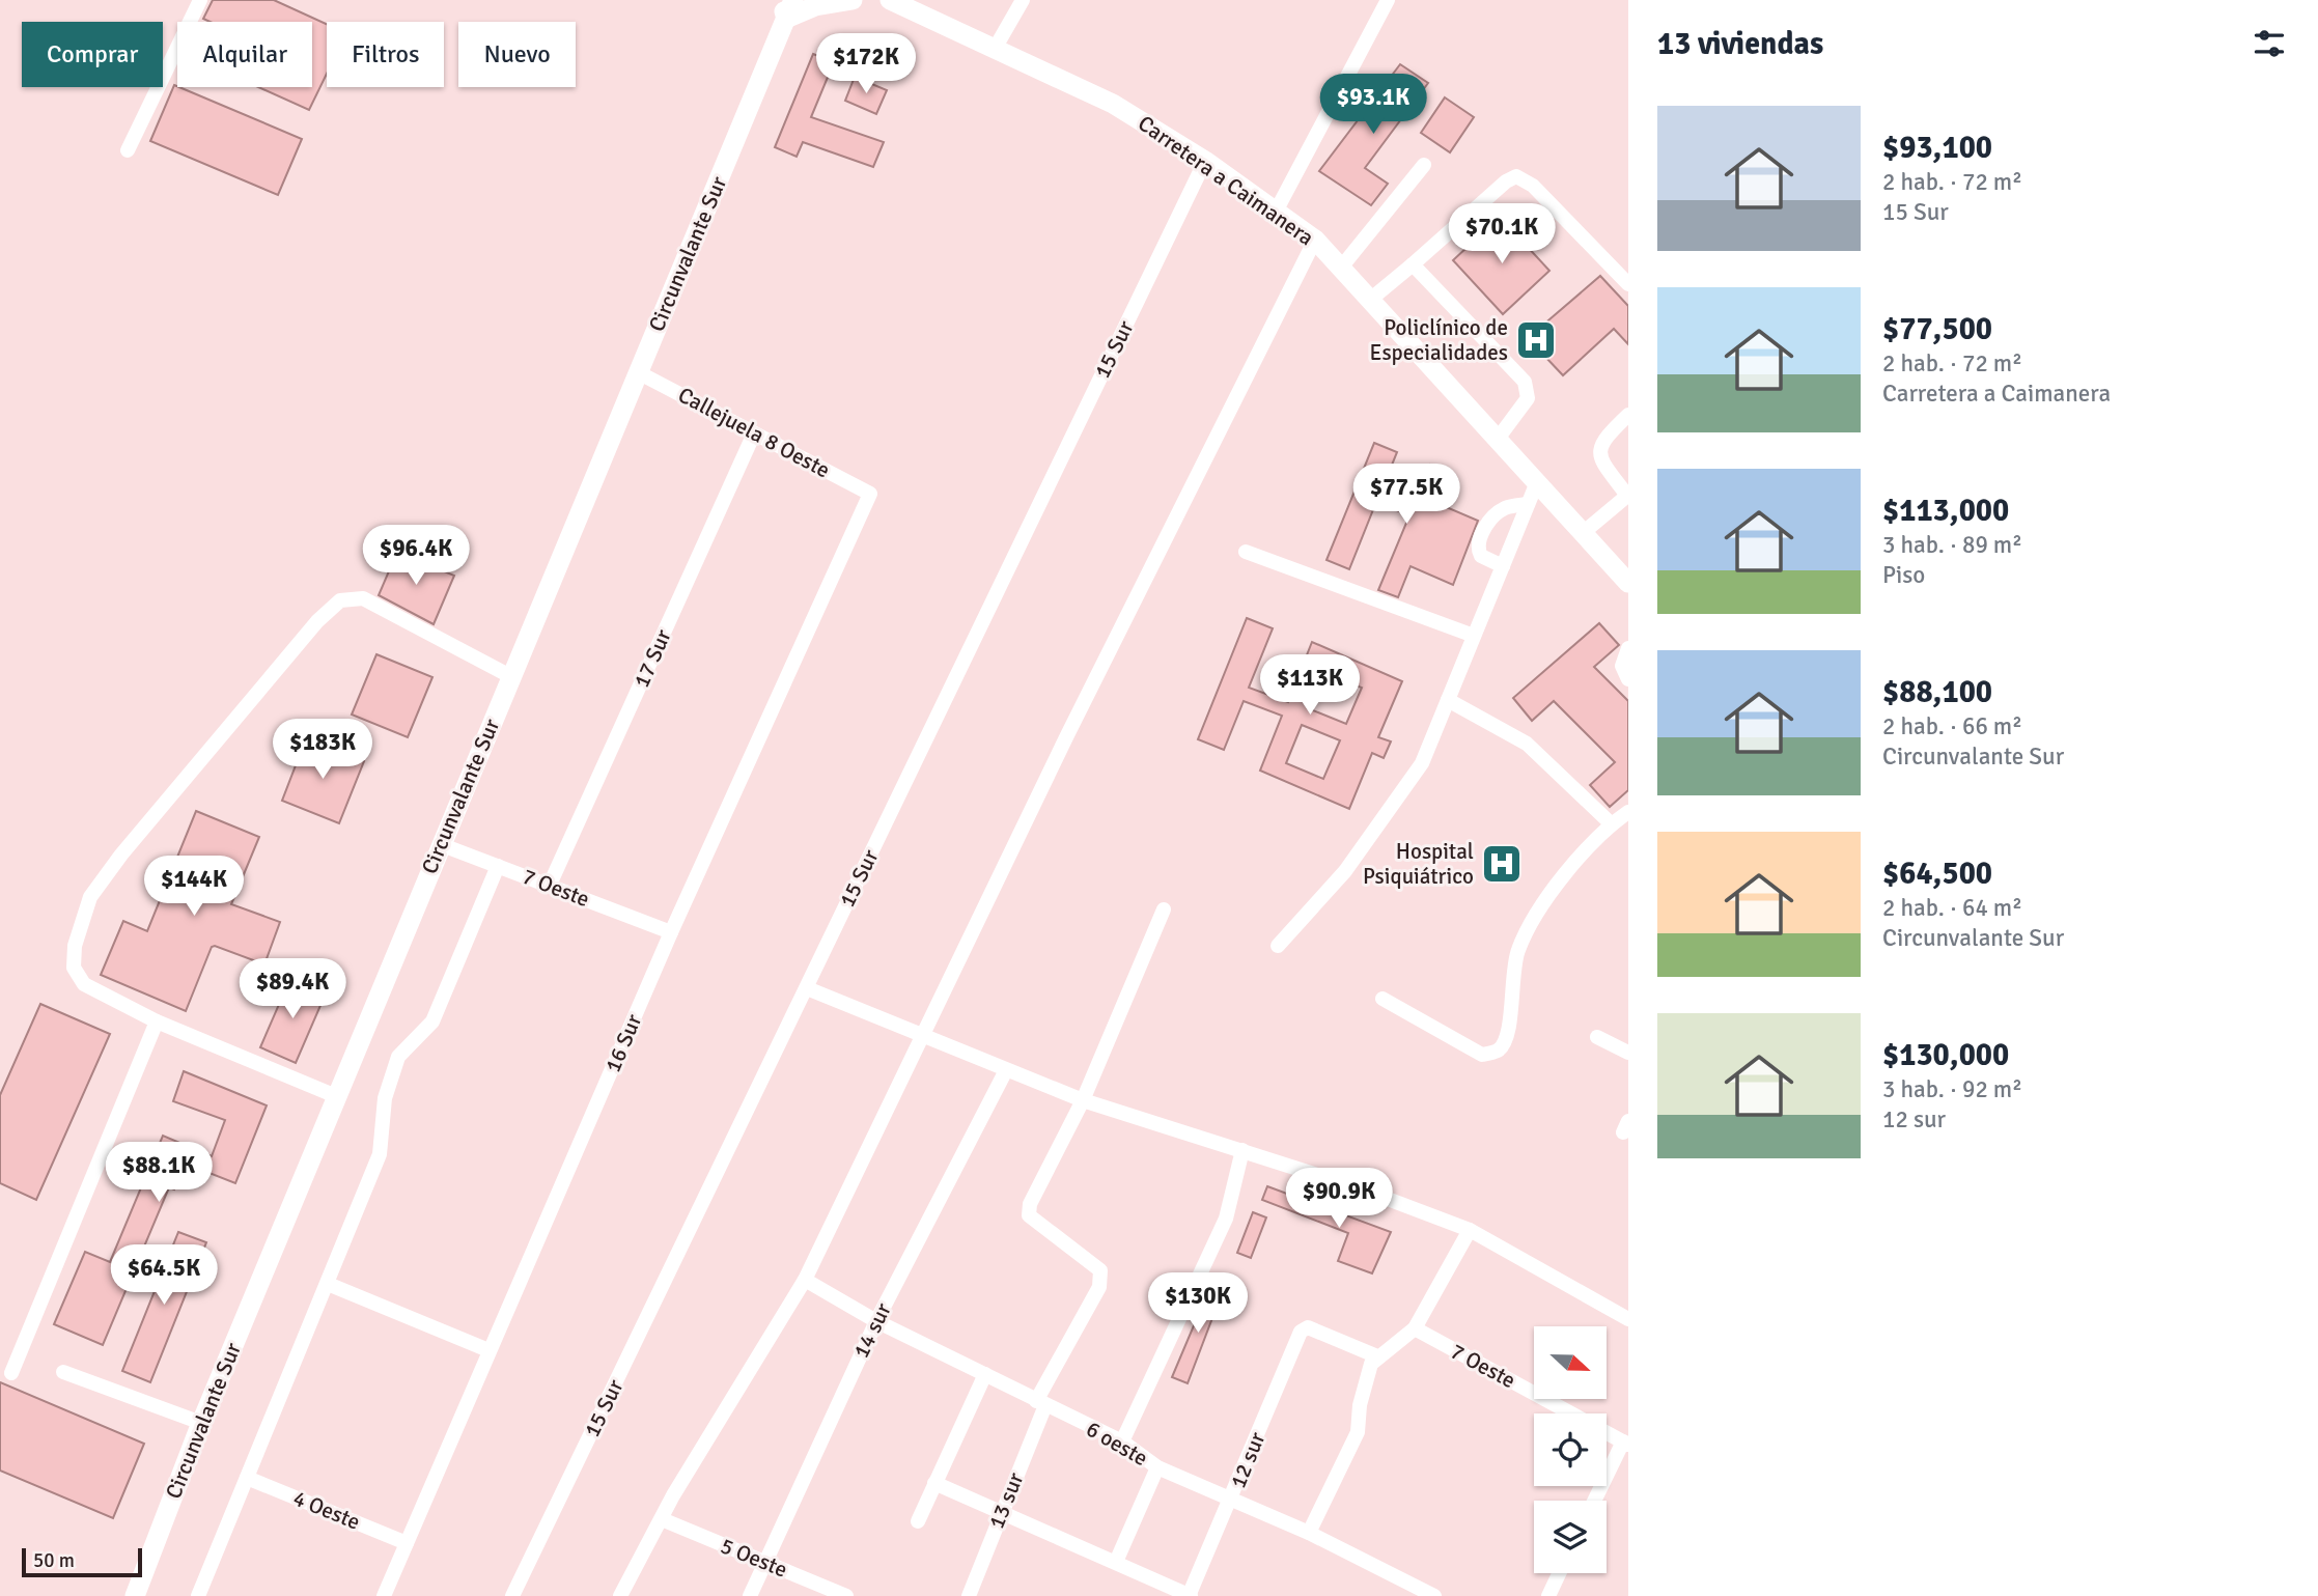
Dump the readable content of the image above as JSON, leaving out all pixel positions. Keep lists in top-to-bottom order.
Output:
{
  "streets": {
    "main road": ["Carretera a Caimanera", "Circunvalante Sur"],
    "street": [
      "15 Sur",
      "Callejuela 8 Oeste",
      "17 Sur",
      "7 Oeste",
      "16 Sur",
      "14 sur",
      "6 oeste",
      "12 sur",
      "13 sur",
      "4 Oeste",
      "5 Oeste"
    ]
  },
  "crossings": [
    ["Carretera a Caimanera", "15 Sur"],
    ["Circunvalante Sur", "Callejuela 8 Oeste"],
    ["Circunvalante Sur", "7 Oeste"],
    ["Callejuela 8 Oeste", "17 Sur"],
    ["Callejuela 8 Oeste", "16 Sur"],
    ["17 Sur", "7 Oeste"],
    ["7 Oeste", "16 Sur"],
    ["16 Sur", "4 Oeste"],
    ["14 sur", "6 oeste"],
    ["14 sur", "5 Oeste"],
    ["6 oeste", "12 sur"],
    ["6 oeste", "13 sur"]
  ],
  "places": {
    "hospital": ["Policlínico de Especialidades", "Hospital Psiquiátrico"]
  },
  "scale_bar": "50 m",
  "north": "right",
  "page": {
    "heading": "13 viviendas",
    "chip": [
      "Comprar",
      "Alquilar",
      "Filtros",
      "Nuevo"
    ],
    "price": [
      "$172K",
      "$93.1K",
      "$70.1K",
      "$77.5K",
      "$96.4K",
      "$113K",
      "$183K",
      "$144K",
      "$89.4K",
      "$88.1K",
      "$90.9K",
      "$64.5K",
      "$130K"
    ],
    "list": [
      {
        "name": "$93,100",
        "note": "2 hab. · 72 m² · 15 Sur"
      },
      {
        "name": "$77,500",
        "note": "2 hab. · 72 m² · Carretera a Caimanera"
      },
      {
        "name": "$113,000",
        "note": "3 hab. · 89 m² · Piso"
      },
      {
        "name": "$88,100",
        "note": "2 hab. · 66 m² · Circunvalante Sur"
      },
      {
        "name": "$64,500",
        "note": "2 hab. · 64 m² · Circunvalante Sur"
      },
      {
        "name": "$130,000",
        "note": "3 hab. · 92 m² · 12 sur"
      }
    ],
    "scale": "50 m"
  }
}
